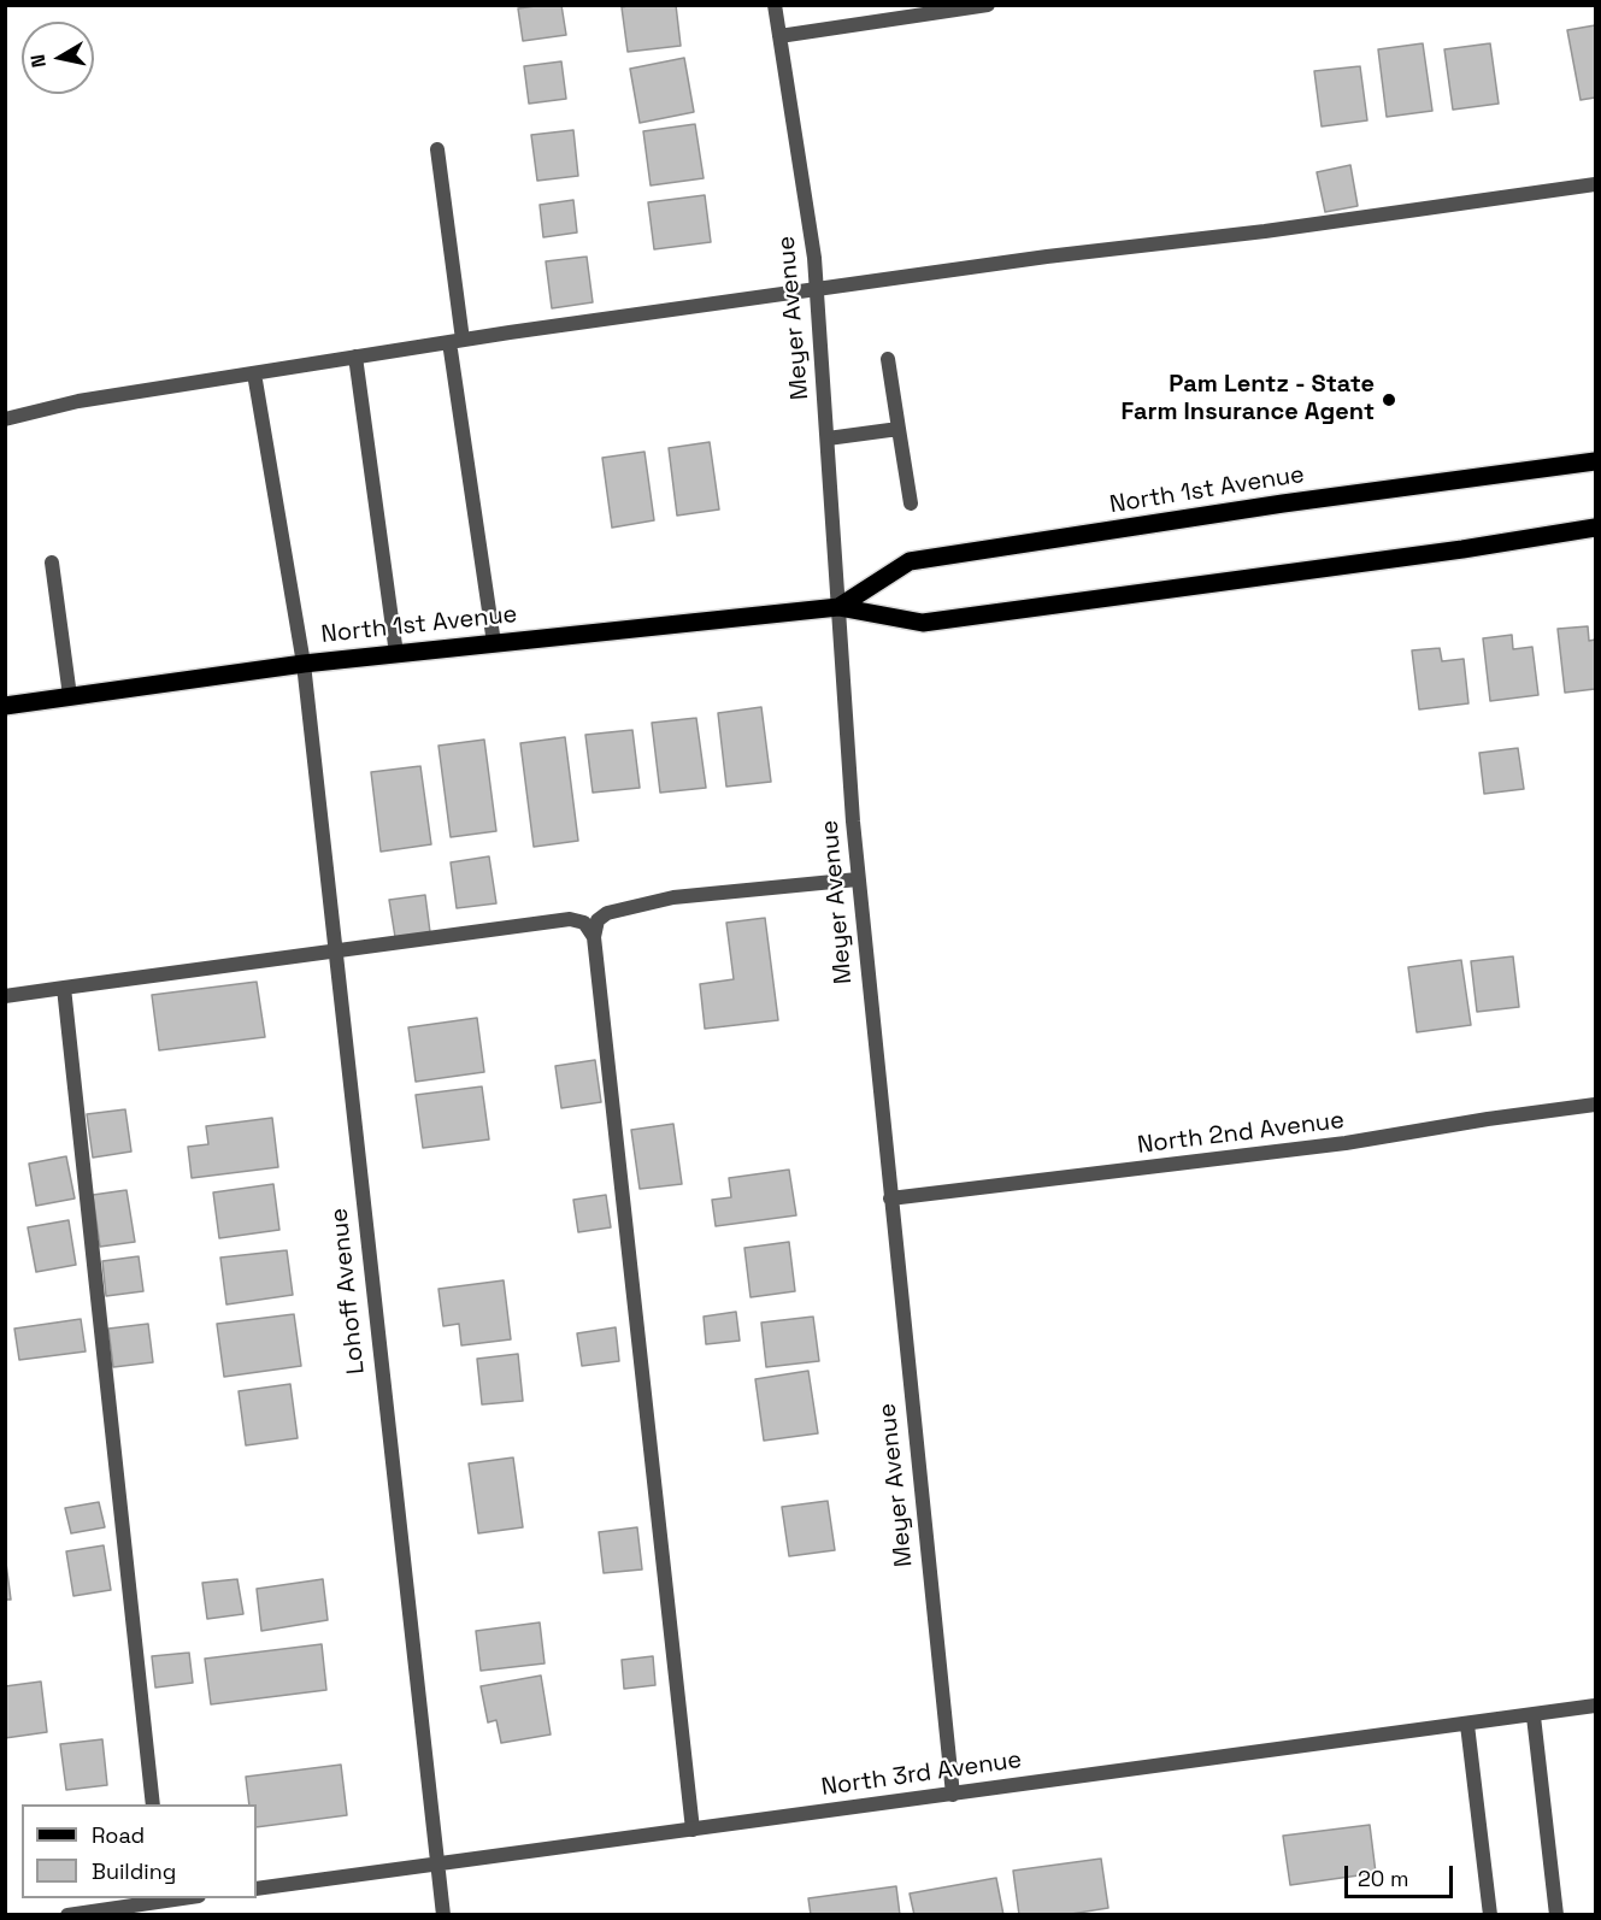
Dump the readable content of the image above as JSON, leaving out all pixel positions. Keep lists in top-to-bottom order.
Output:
{
  "streets": {
    "main road": ["North 1st Avenue"],
    "street": [
      "Meyer Avenue",
      "North 2nd Avenue",
      "Lohoff Avenue",
      "North 3rd Avenue"
    ]
  },
  "crossings": [
    ["Meyer Avenue", "North 1st Avenue"],
    ["Meyer Avenue", "North 2nd Avenue"],
    ["Meyer Avenue", "North 3rd Avenue"],
    ["North 1st Avenue", "Lohoff Avenue"],
    ["Lohoff Avenue", "North 3rd Avenue"]
  ],
  "places": ["Pam Lentz - State Farm Insurance Agent"],
  "legend": ["Road", "Building"],
  "scale_bar": "20 m",
  "north": "left"
}
